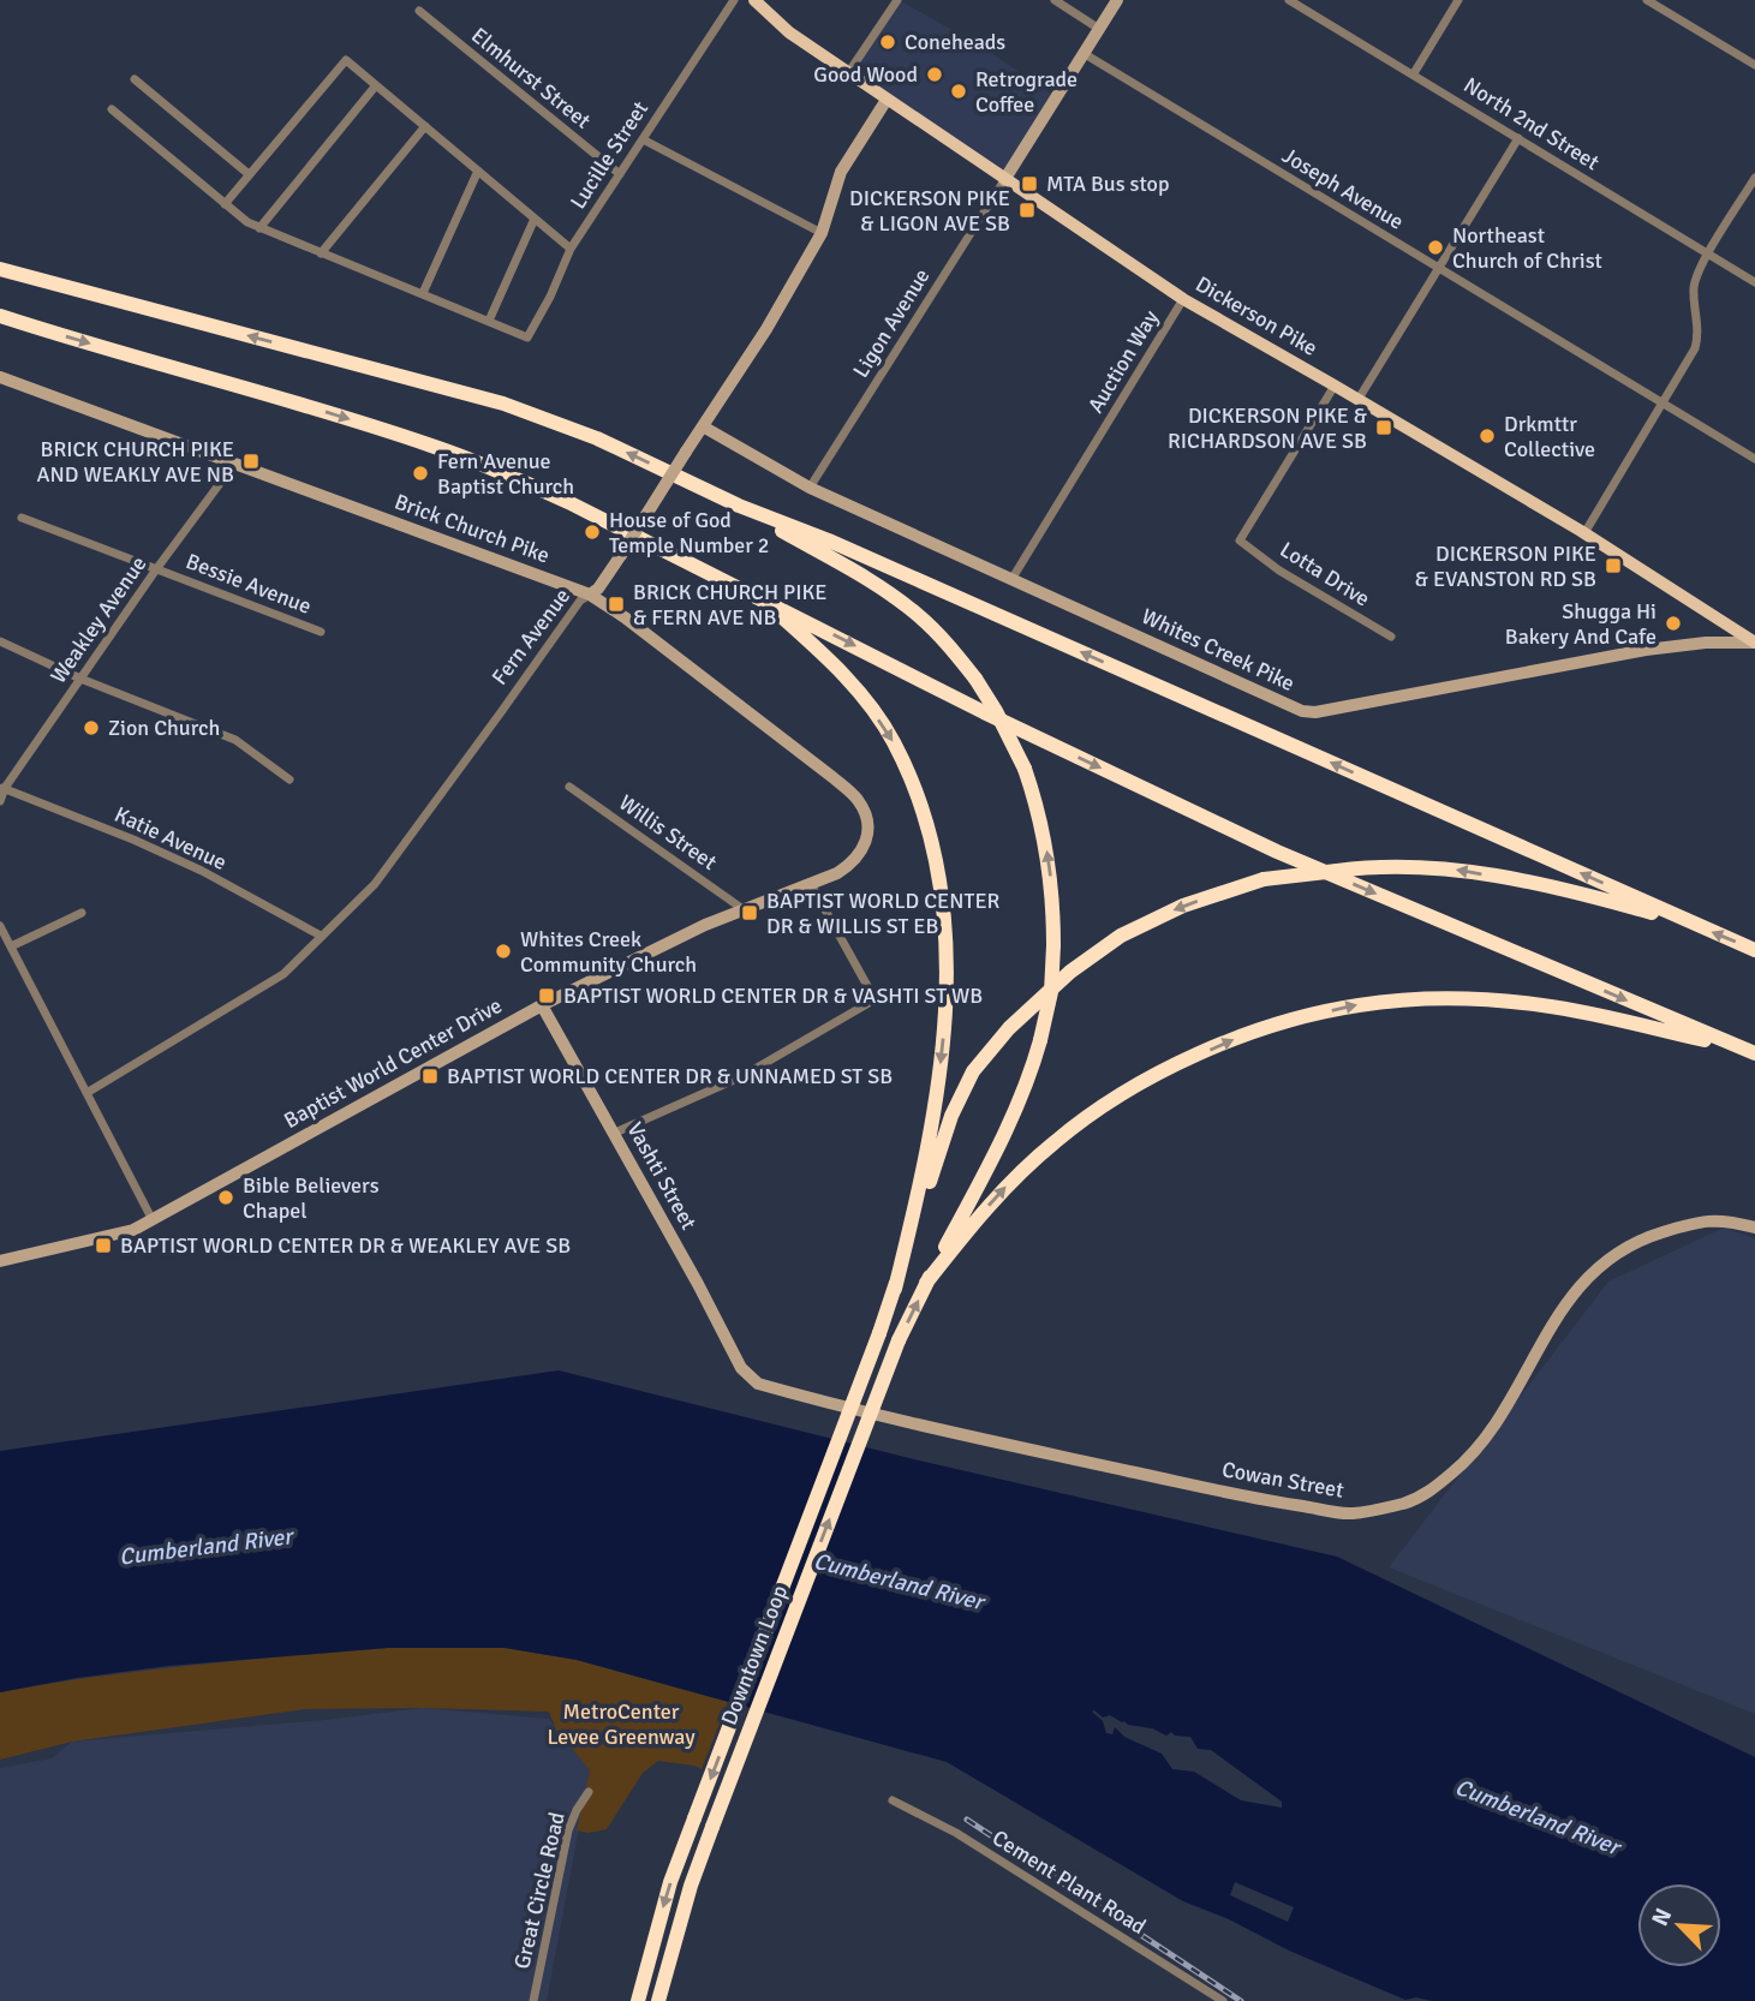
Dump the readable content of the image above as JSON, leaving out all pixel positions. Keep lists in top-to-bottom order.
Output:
{
  "streets": {
    "highway": ["Downtown Loop"],
    "main road": ["Dickerson Pike"],
    "street": [
      "Elmhurst Street",
      "North 2nd Street",
      "Lucille Street",
      "Joseph Avenue",
      "Ligon Avenue",
      "Auction Way",
      "Brick Church Pike",
      "Lotta Drive",
      "Bessie Avenue",
      "Weakley Avenue",
      "Fern Avenue",
      "Whites Creek Pike",
      "Willis Street",
      "Katie Avenue",
      "Baptist World Center Drive",
      "Vashti Street",
      "Cowan Street",
      "Cement Plant Road",
      "Great Circle Road"
    ]
  },
  "crossings": [
    ["Elmhurst Street", "Lucille Street"],
    ["Dickerson Pike", "Ligon Avenue"],
    ["Dickerson Pike", "Auction Way"],
    ["Dickerson Pike", "Lotta Drive"],
    ["Dickerson Pike", "Fern Avenue"],
    ["Dickerson Pike", "Whites Creek Pike"],
    ["Ligon Avenue", "Whites Creek Pike"],
    ["Auction Way", "Whites Creek Pike"],
    ["Brick Church Pike", "Weakley Avenue"],
    ["Brick Church Pike", "Fern Avenue"],
    ["Brick Church Pike", "Baptist World Center Drive"],
    ["Bessie Avenue", "Weakley Avenue"],
    ["Weakley Avenue", "Katie Avenue"],
    ["Fern Avenue", "Whites Creek Pike"],
    ["Fern Avenue", "Katie Avenue"],
    ["Willis Street", "Baptist World Center Drive"],
    ["Baptist World Center Drive", "Vashti Street"],
    ["Vashti Street", "Cowan Street"]
  ],
  "water": ["Cumberland River"],
  "parks": ["MetroCenter Levee Greenway"],
  "places": {
    "other": [
      "Coneheads",
      "Good Wood",
      "Retrograde Coffee",
      "Northeast Church of Christ",
      "Drkmttr Collective",
      "Fern Avenue Baptist Church",
      "House of God Temple Number 2",
      "Shugga Hi Bakery And Cafe",
      "Zion Church",
      "Whites Creek Community Church",
      "Bible Believers Chapel"
    ],
    "transit": [
      "MTA Bus stop",
      "DICKERSON PIKE & LIGON AVE SB",
      "DICKERSON PIKE & RICHARDSON AVE SB",
      "BRICK CHURCH PIKE AND WEAKLY AVE NB",
      "DICKERSON PIKE & EVANSTON RD SB",
      "BRICK CHURCH PIKE & FERN AVE NB",
      "BAPTIST WORLD CENTER DR & WILLIS ST EB",
      "BAPTIST WORLD CENTER DR & VASHTI ST WB",
      "BAPTIST WORLD CENTER DR & UNNAMED ST SB",
      "BAPTIST WORLD CENTER DR & WEAKLEY AVE SB"
    ]
  },
  "north": "top left"
}
